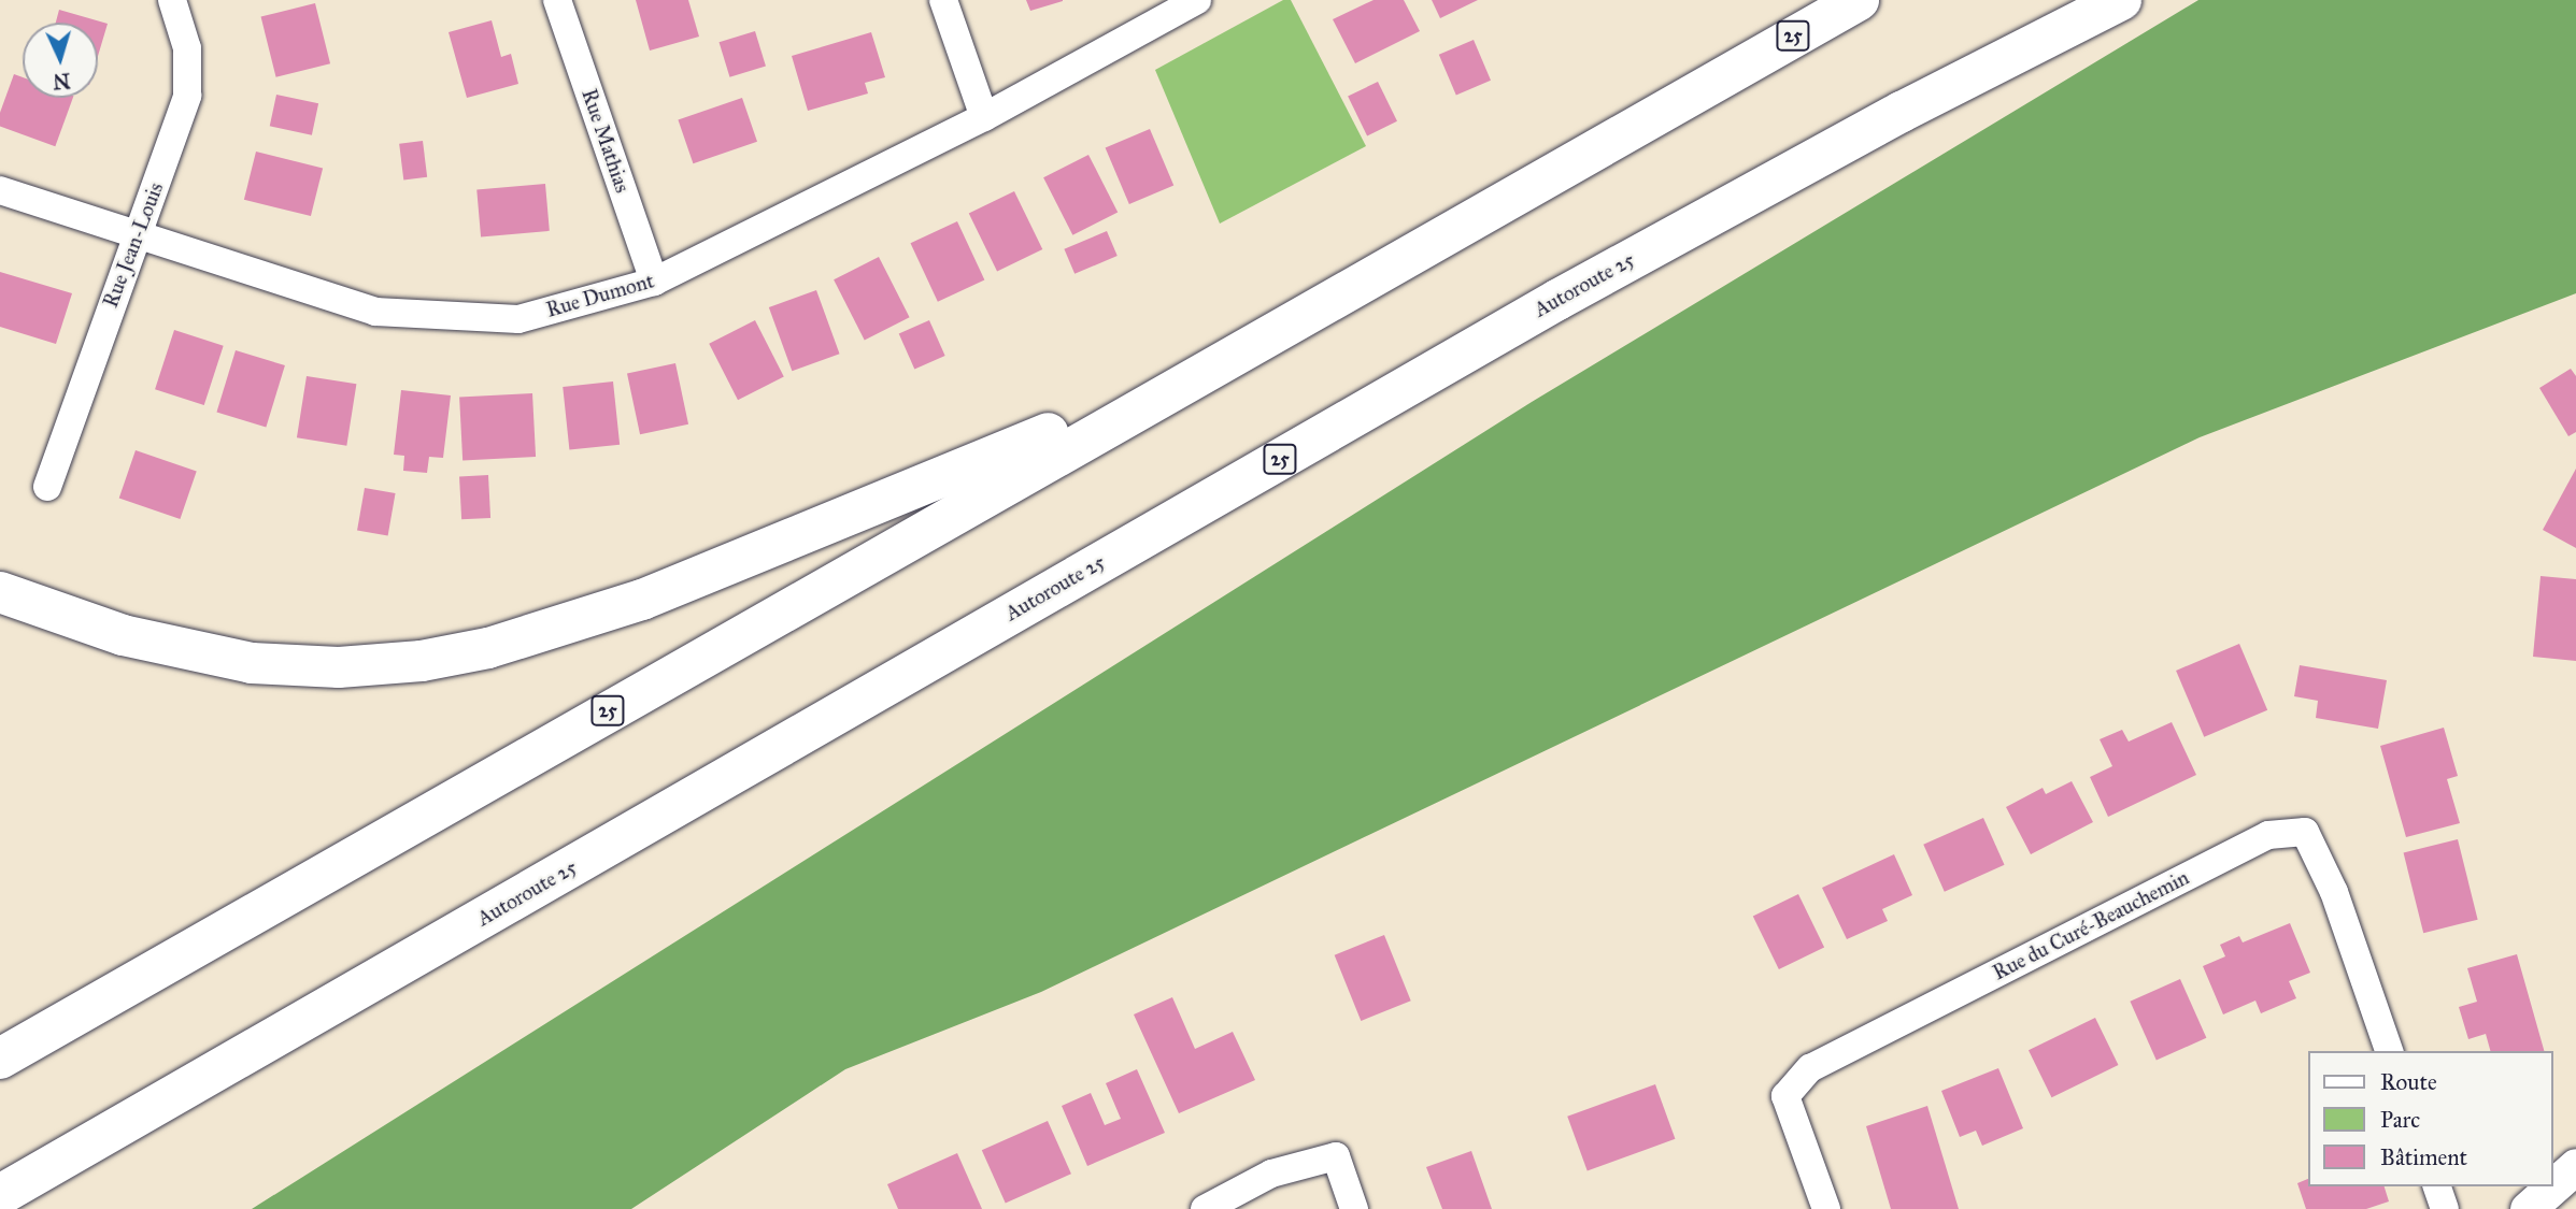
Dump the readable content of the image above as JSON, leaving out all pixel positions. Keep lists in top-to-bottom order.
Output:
{
  "streets": {
    "highway": ["25", "Autoroute 25"],
    "street": [
      "Rue Mathias",
      "Rue Jean-Louis",
      "Rue Dumont",
      "Rue du Curé-Beauchemin"
    ]
  },
  "crossings": [
    ["Rue Mathias", "Rue Dumont"],
    ["Rue Jean-Louis", "Rue Dumont"]
  ],
  "legend": ["Route", "Parc", "Bâtiment"],
  "north": "bottom"
}
